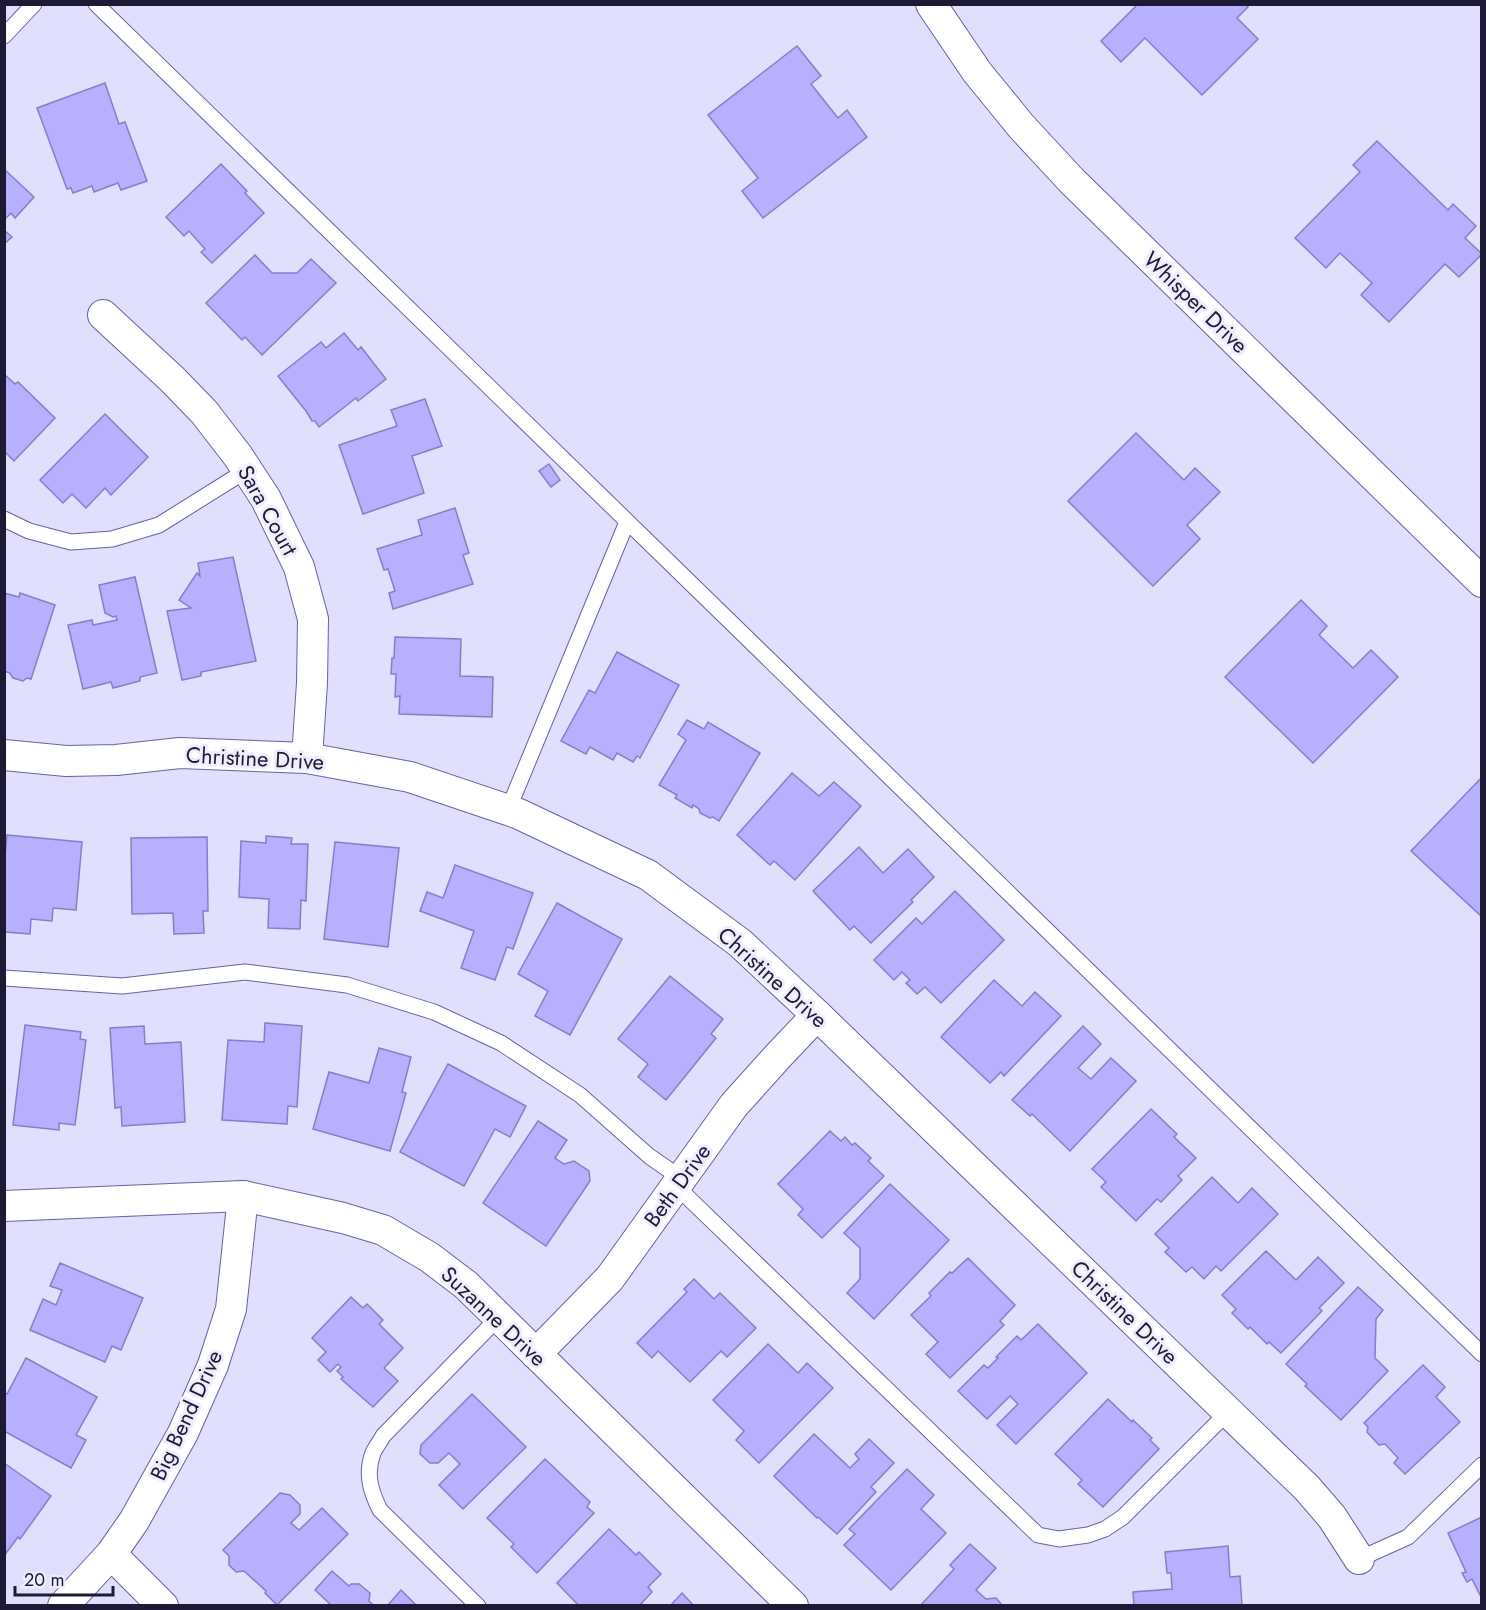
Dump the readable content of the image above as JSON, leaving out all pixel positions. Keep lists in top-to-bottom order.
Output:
{
  "streets": {
    "street": [
      "Whisper Drive",
      "Sara Court",
      "Christine Drive",
      "Beth Drive",
      "Suzanne Drive",
      "Big Bend Drive"
    ]
  },
  "crossings": [
    ["Sara Court", "Christine Drive"],
    ["Christine Drive", "Beth Drive"],
    ["Beth Drive", "Suzanne Drive"],
    ["Suzanne Drive", "Big Bend Drive"]
  ],
  "scale_bar": "20 m"
}
